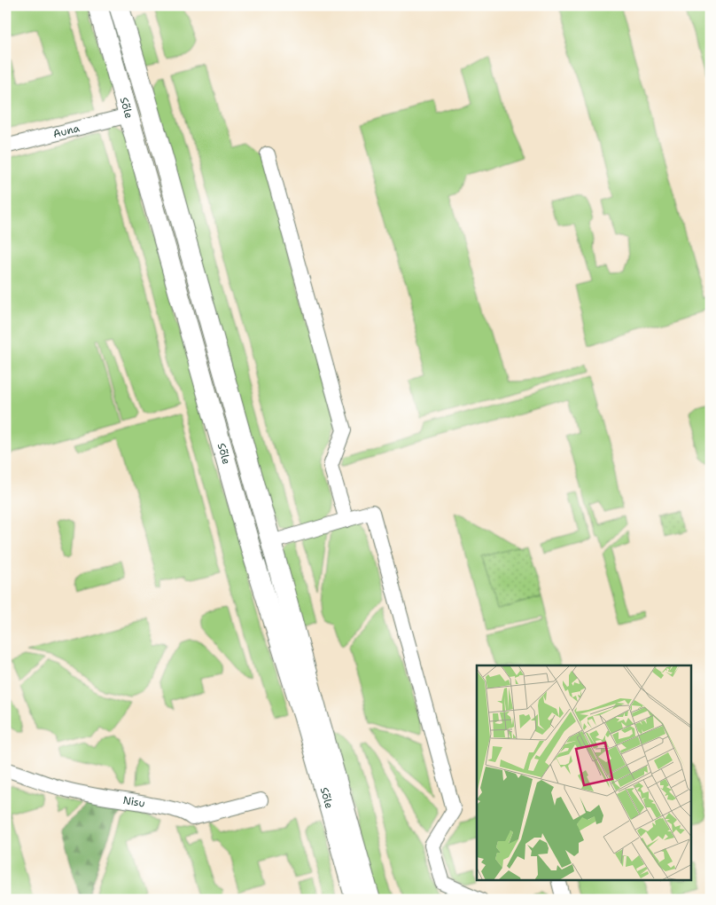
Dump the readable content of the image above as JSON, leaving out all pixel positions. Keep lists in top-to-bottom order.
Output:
{
  "streets": {
    "main road": ["Sõle"],
    "street": ["Auna", "Nisu"]
  },
  "crossings": [
    ["Sõle", "Auna"]
  ]
}
